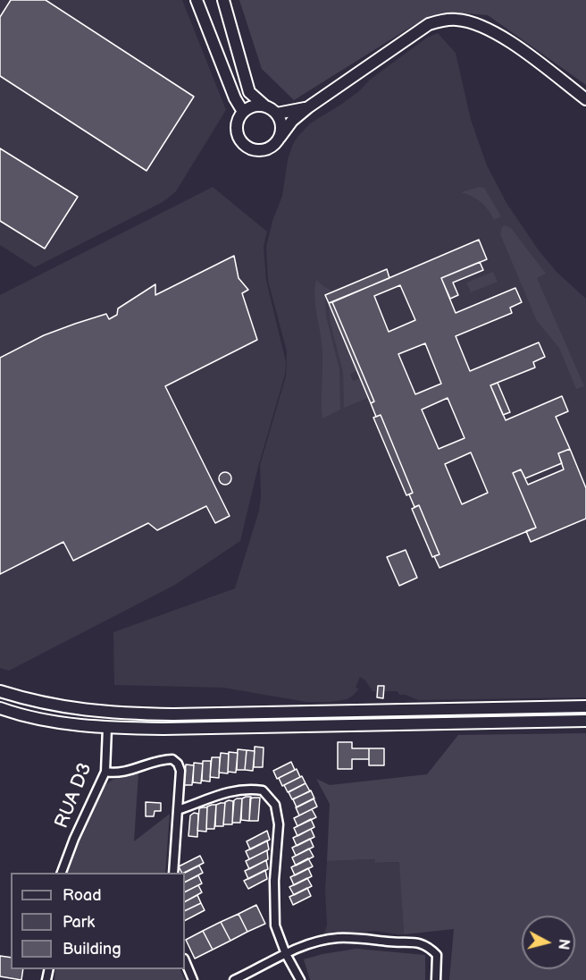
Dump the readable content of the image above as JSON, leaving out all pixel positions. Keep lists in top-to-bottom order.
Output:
{
  "streets": {
    "street": ["RUA D3"]
  },
  "legend": ["Road", "Park", "Building"],
  "north": "right"
}
